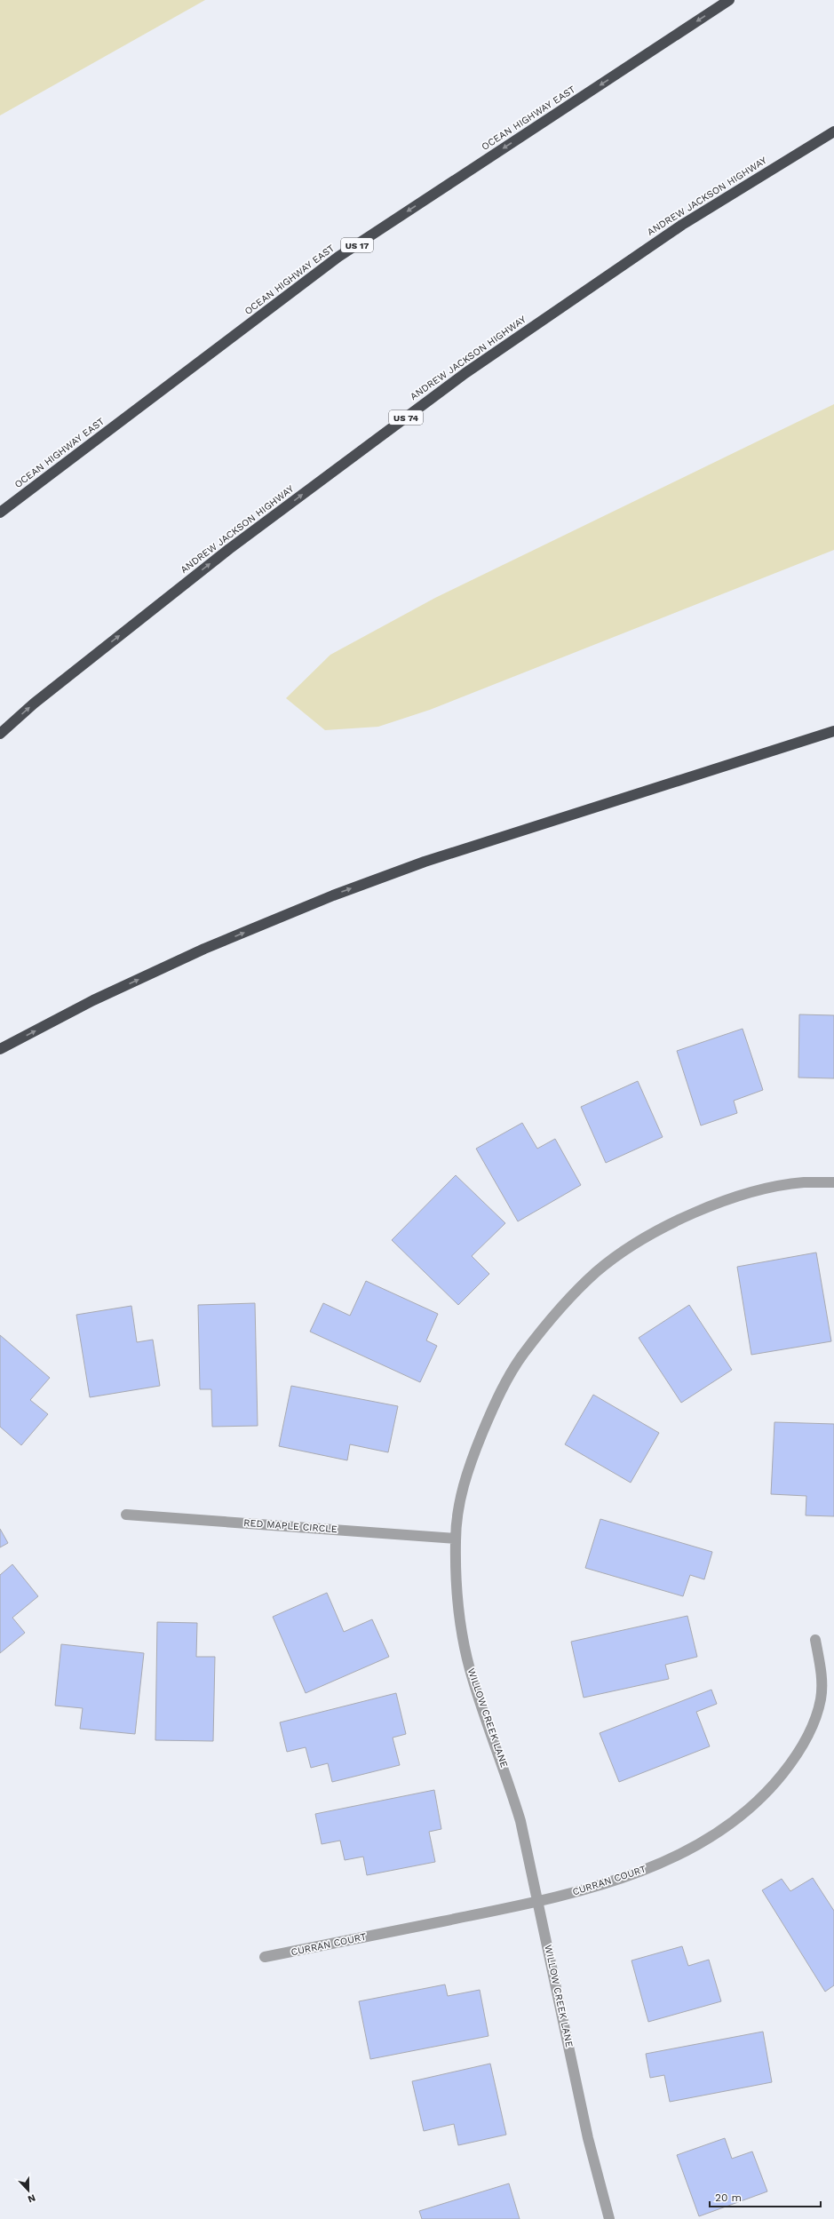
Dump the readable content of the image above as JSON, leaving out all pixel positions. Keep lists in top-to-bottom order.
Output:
{
  "streets": {
    "highway": [
      "OCEAN HIGHWAY EAST",
      "ANDREW JACKSON HIGHWAY",
      "US 17",
      "US 74"
    ],
    "street": ["RED MAPLE CIRCLE", "WILLOW CREEK LANE", "CURRAN COURT"]
  },
  "crossings": [
    ["RED MAPLE CIRCLE", "WILLOW CREEK LANE"],
    ["WILLOW CREEK LANE", "CURRAN COURT"]
  ],
  "one_way": ["OCEAN HIGHWAY EAST", "ANDREW JACKSON HIGHWAY"],
  "scale_bar": "20 m",
  "north": "bottom"
}
